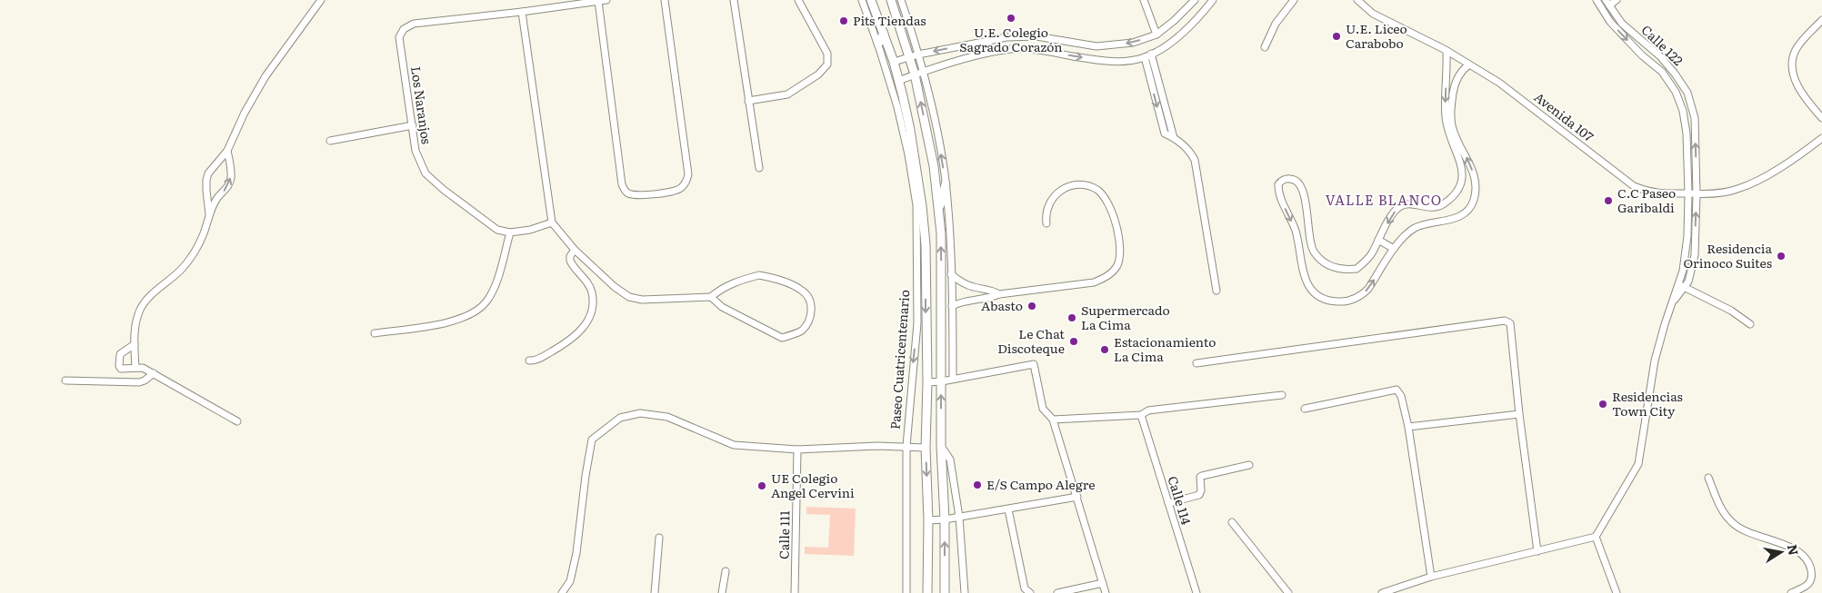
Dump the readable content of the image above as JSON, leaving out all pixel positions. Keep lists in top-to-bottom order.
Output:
{
  "streets": {
    "street": [
      "Calle 122",
      "Los Naranjos",
      "Avenida 107",
      "Paseo Cuatricentenario",
      "Calle 114",
      "Calle 111"
    ]
  },
  "crossings": [
    ["Calle 122", "Avenida 107"]
  ],
  "districts": ["VALLE BLANCO"],
  "places": [
    "U.E. Colegio Sagrado Corazón",
    "Pits Tiendas",
    "U.E. Liceo Carabobo",
    "C.C Paseo Garibaldi",
    "Residencia Orinoco Suites",
    "Abasto",
    "Supermercado La Cima",
    "Le Chat Discoteque",
    "Estacionamiento La Cima",
    "Residencias Town City",
    "E/S Campo Alegre",
    "UE Colegio Angel Cervini"
  ],
  "north": "right"
}
